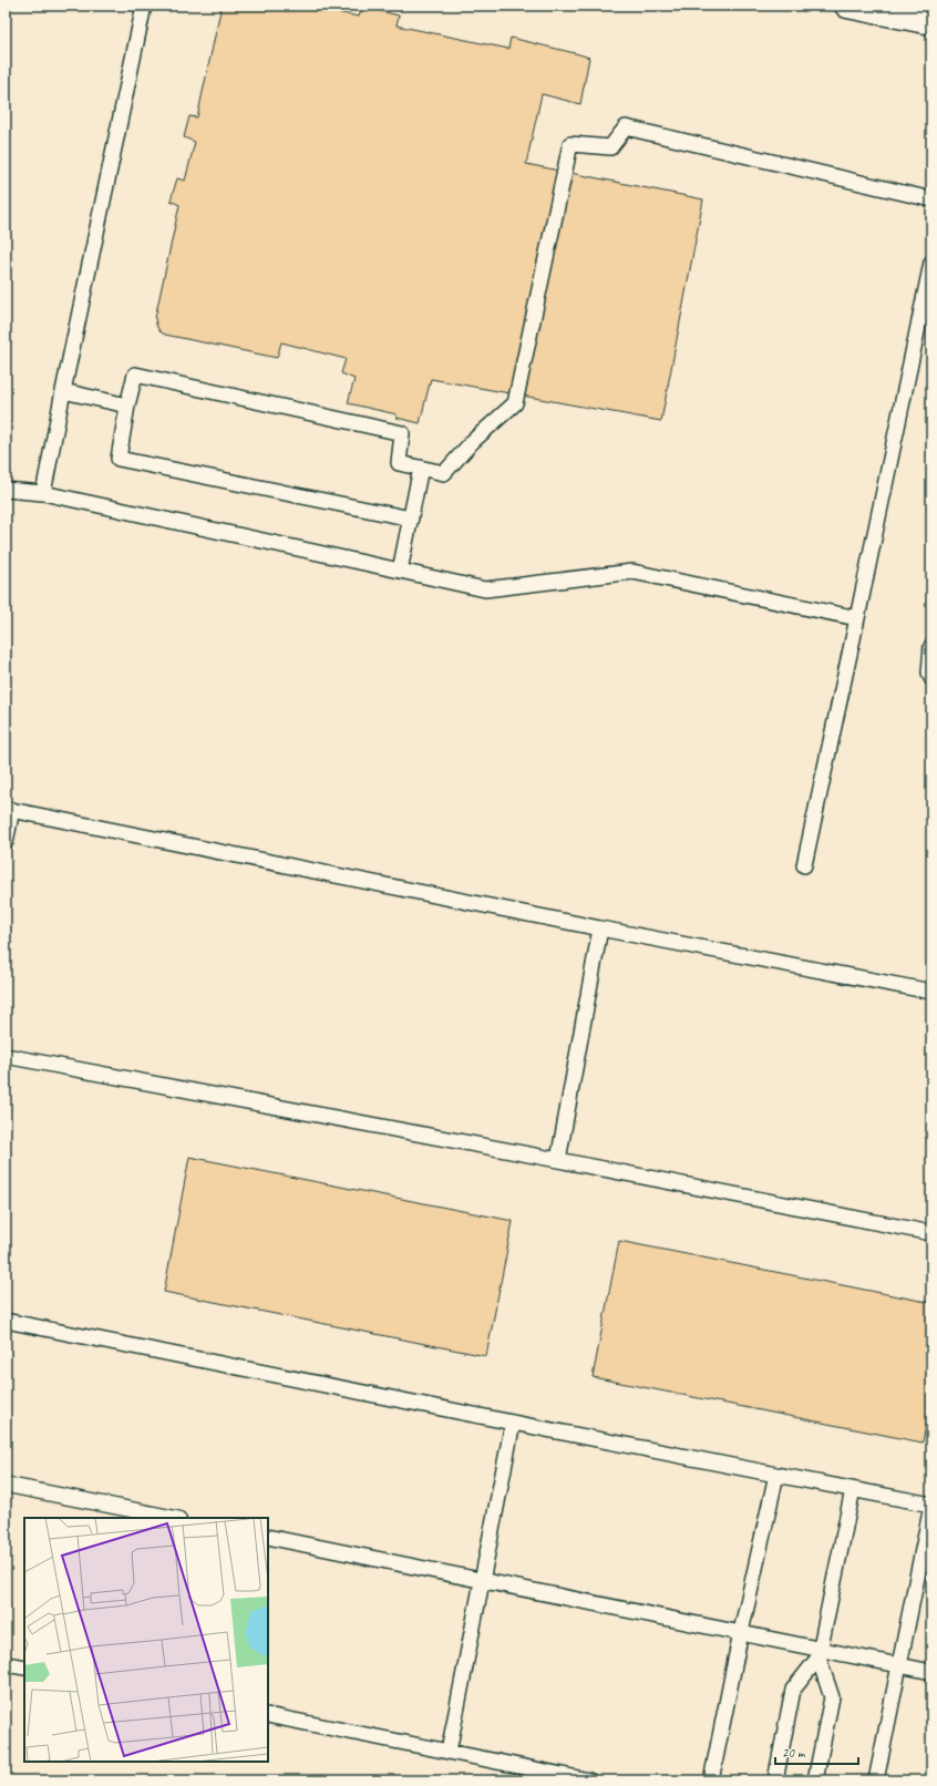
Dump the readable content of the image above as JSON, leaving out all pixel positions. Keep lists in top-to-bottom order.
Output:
{
  "scale_bar": "20 m"
}
